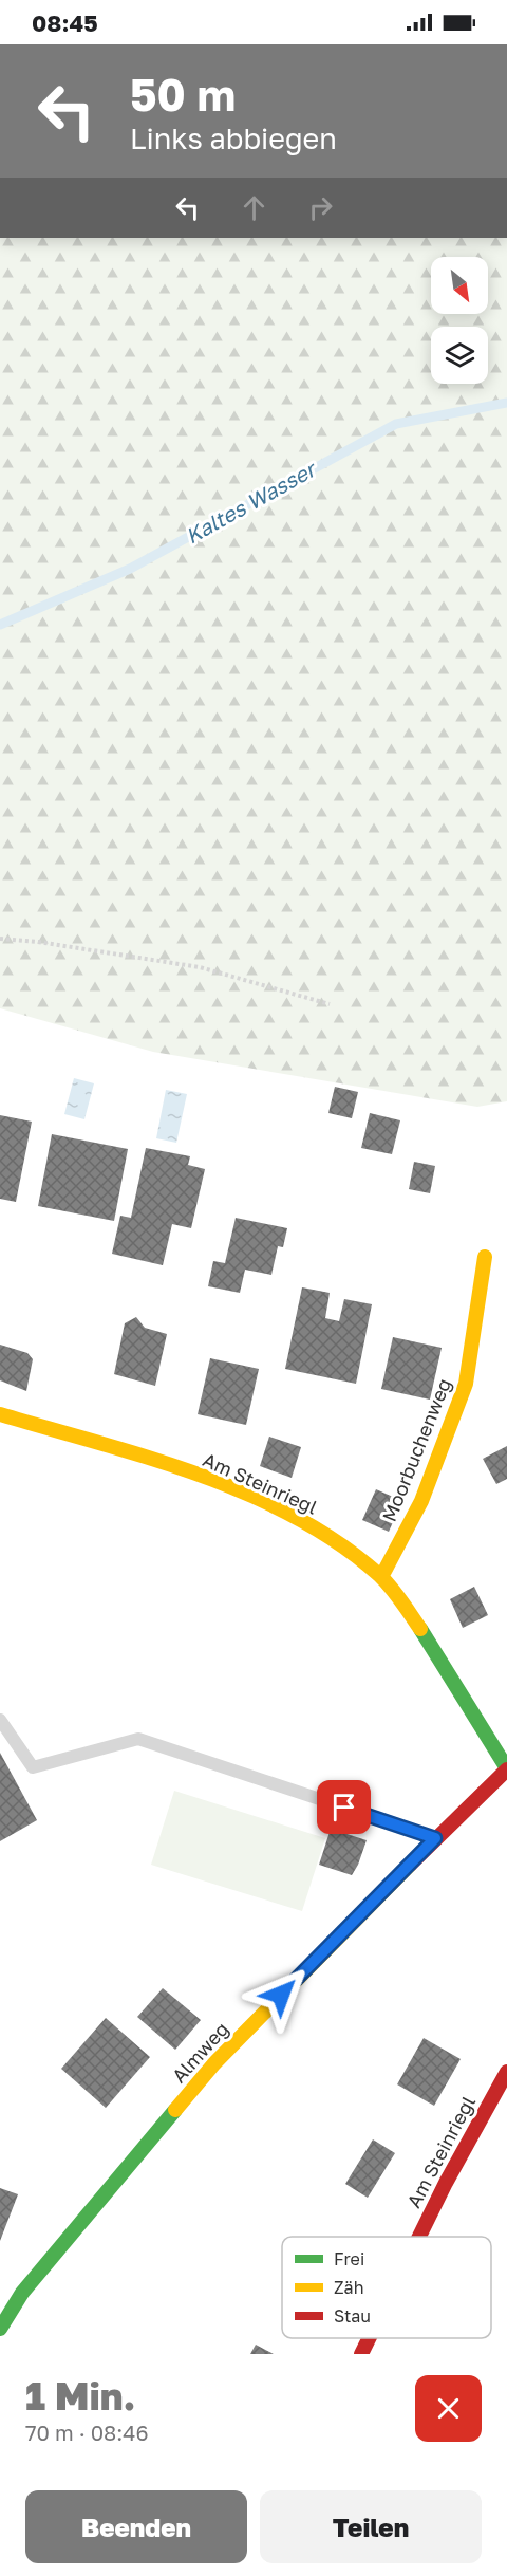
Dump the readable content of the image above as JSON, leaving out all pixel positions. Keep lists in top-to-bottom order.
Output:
{
  "streets": {
    "street": ["Moorbuchenweg", "Am Steinriegl", "Almweg"]
  },
  "crossings": [
    ["Moorbuchenweg", "Am Steinriegl"],
    ["Am Steinriegl", "Almweg"]
  ],
  "water": ["Kaltes Wasser"],
  "legend": ["Frei", "Zäh", "Stau"],
  "north": "bottom right",
  "page": {
    "status": "08:45",
    "turn": ["50 m", "Links abbiegen"],
    "heading": ["1 Min.", "70 m · 08:46"],
    "buttons": ["Beenden", "Teilen"]
  }
}
